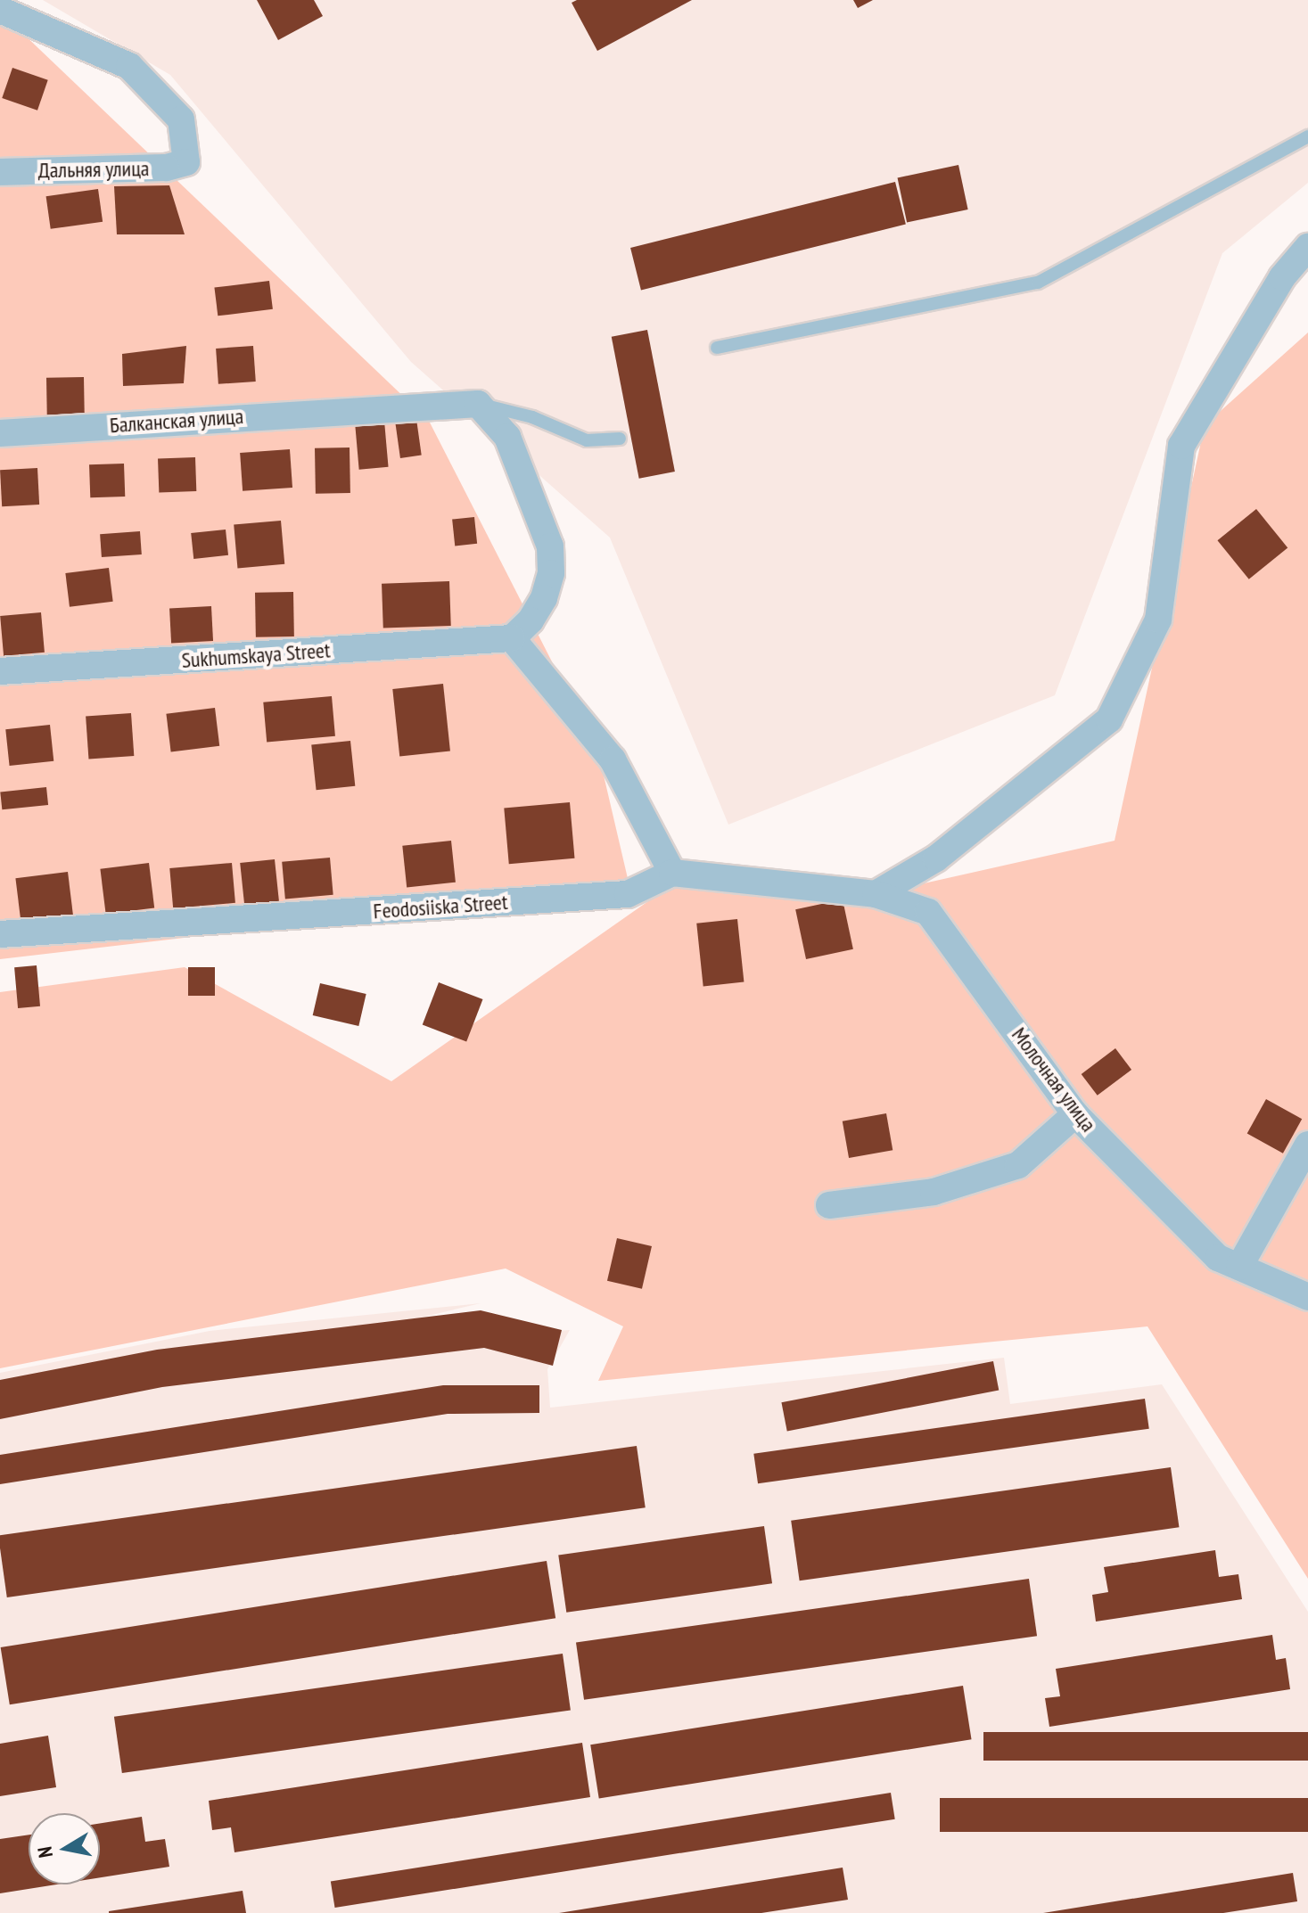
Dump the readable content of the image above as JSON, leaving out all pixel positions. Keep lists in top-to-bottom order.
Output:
{
  "streets": {
    "street": [
      "Дальняя улица",
      "Балканская улица",
      "Sukhumskaya Street",
      "Feodosiiska Street",
      "Молочная улица"
    ]
  },
  "north": "left"
}
